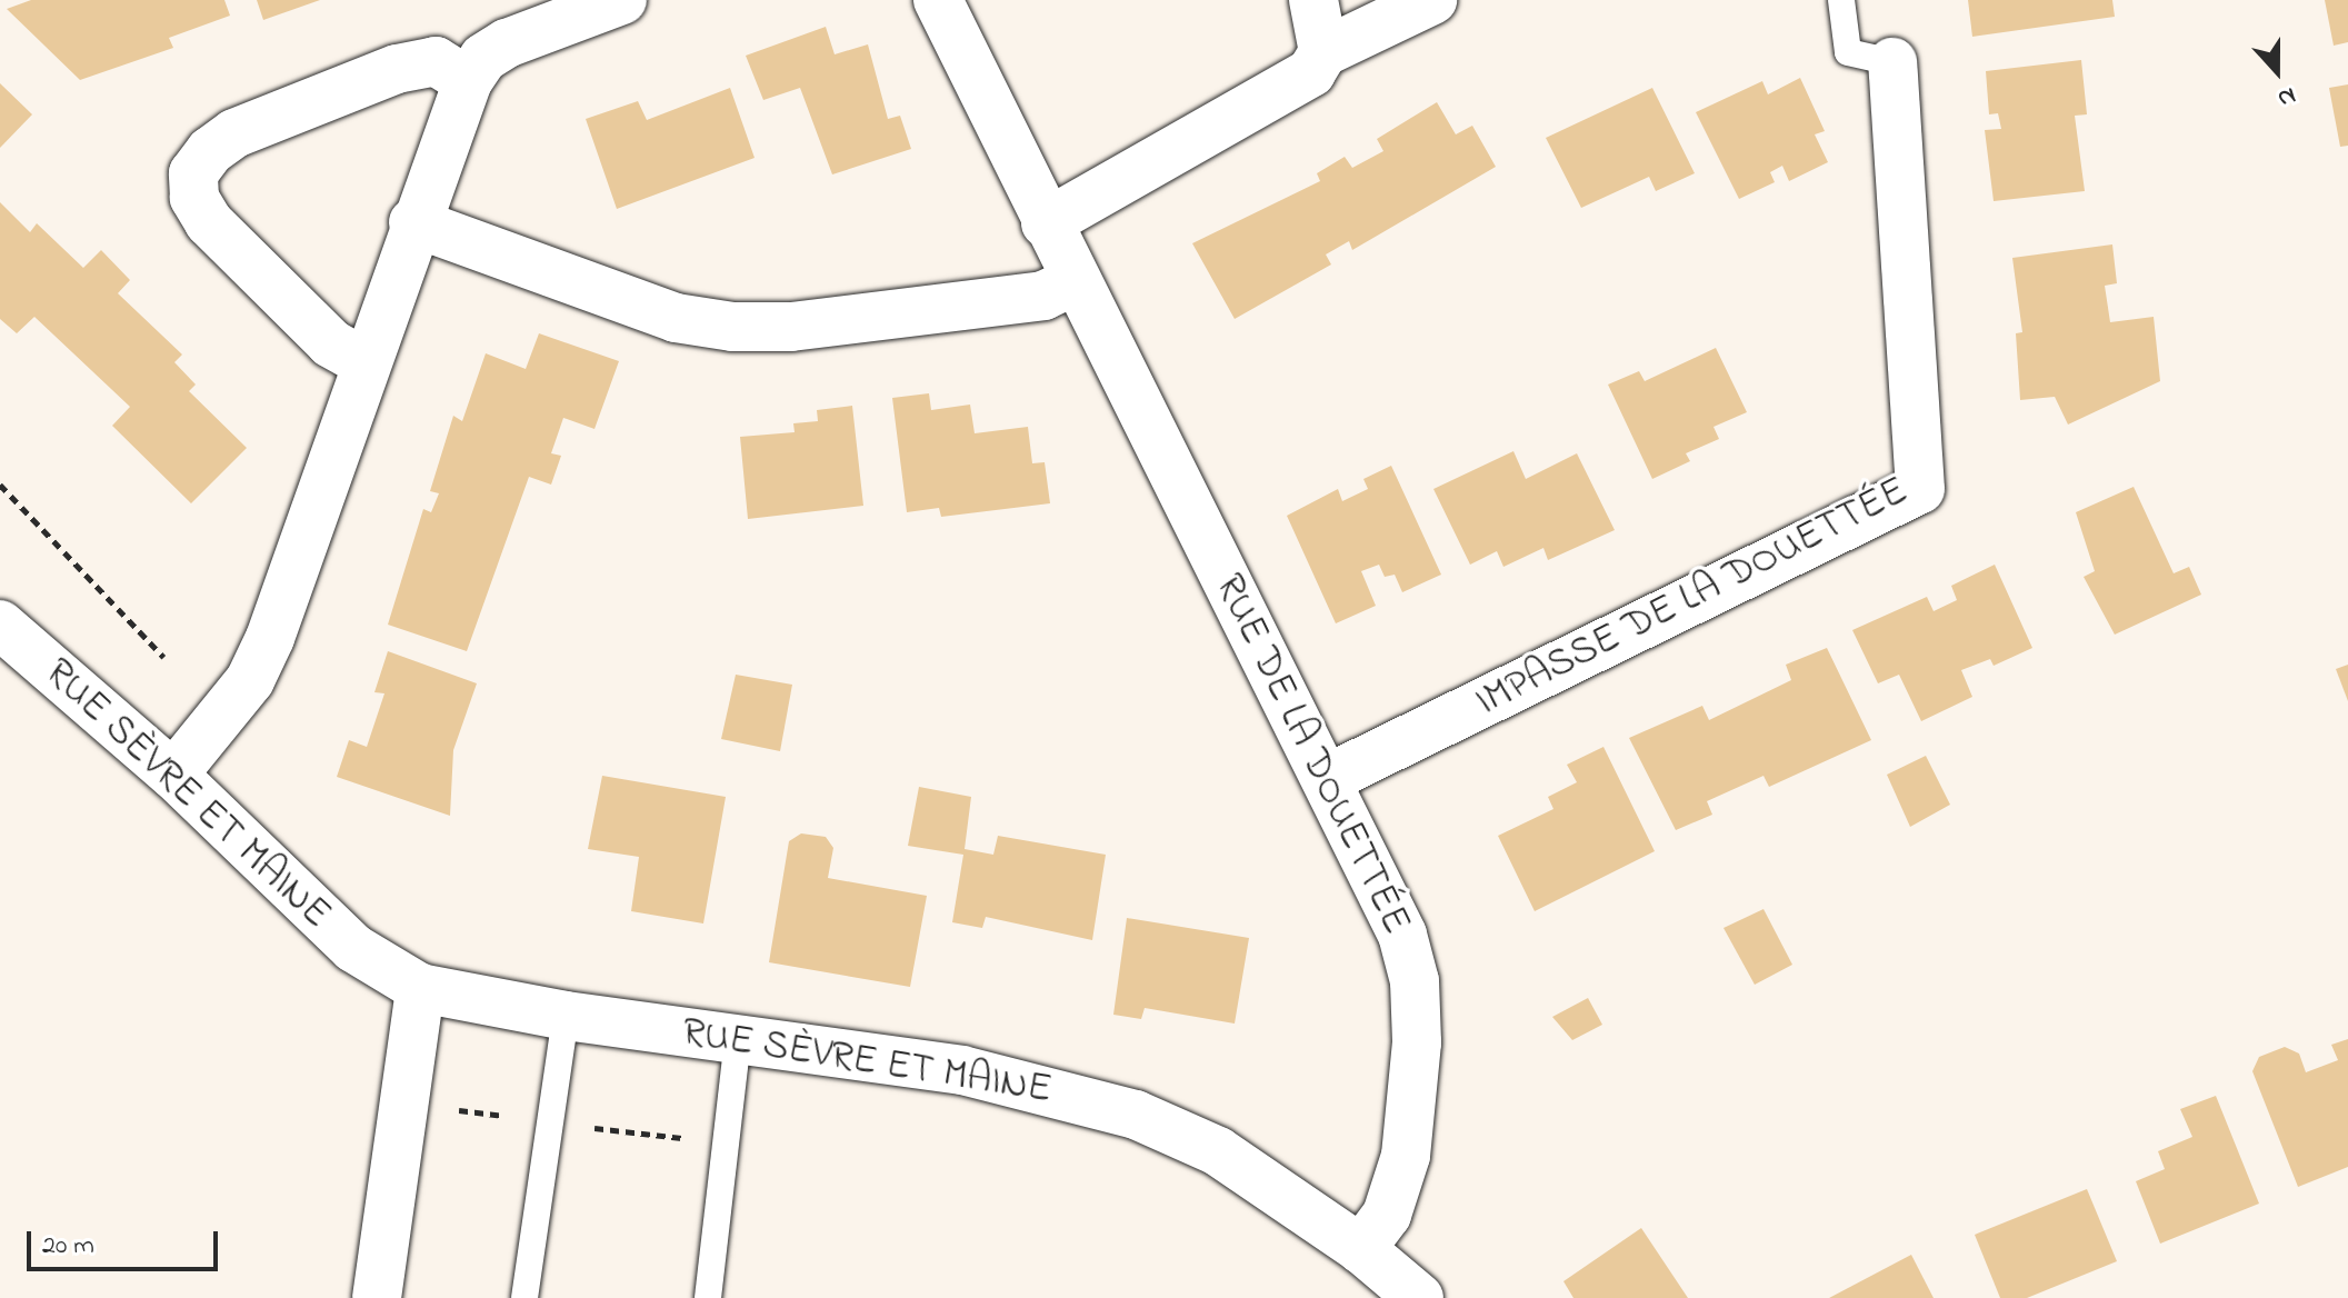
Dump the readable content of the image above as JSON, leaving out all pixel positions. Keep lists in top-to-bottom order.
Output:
{
  "streets": {
    "street": ["IMPASSE DE LA DOUETTÉE", "RUE DE LA DOUETTÉE", "RUE SÈVRE ET MAINE"]
  },
  "crossings": [
    ["IMPASSE DE LA DOUETTÉE", "RUE DE LA DOUETTÉE"],
    ["RUE DE LA DOUETTÉE", "RUE SÈVRE ET MAINE"]
  ],
  "scale_bar": "20 m",
  "north": "bottom"
}
